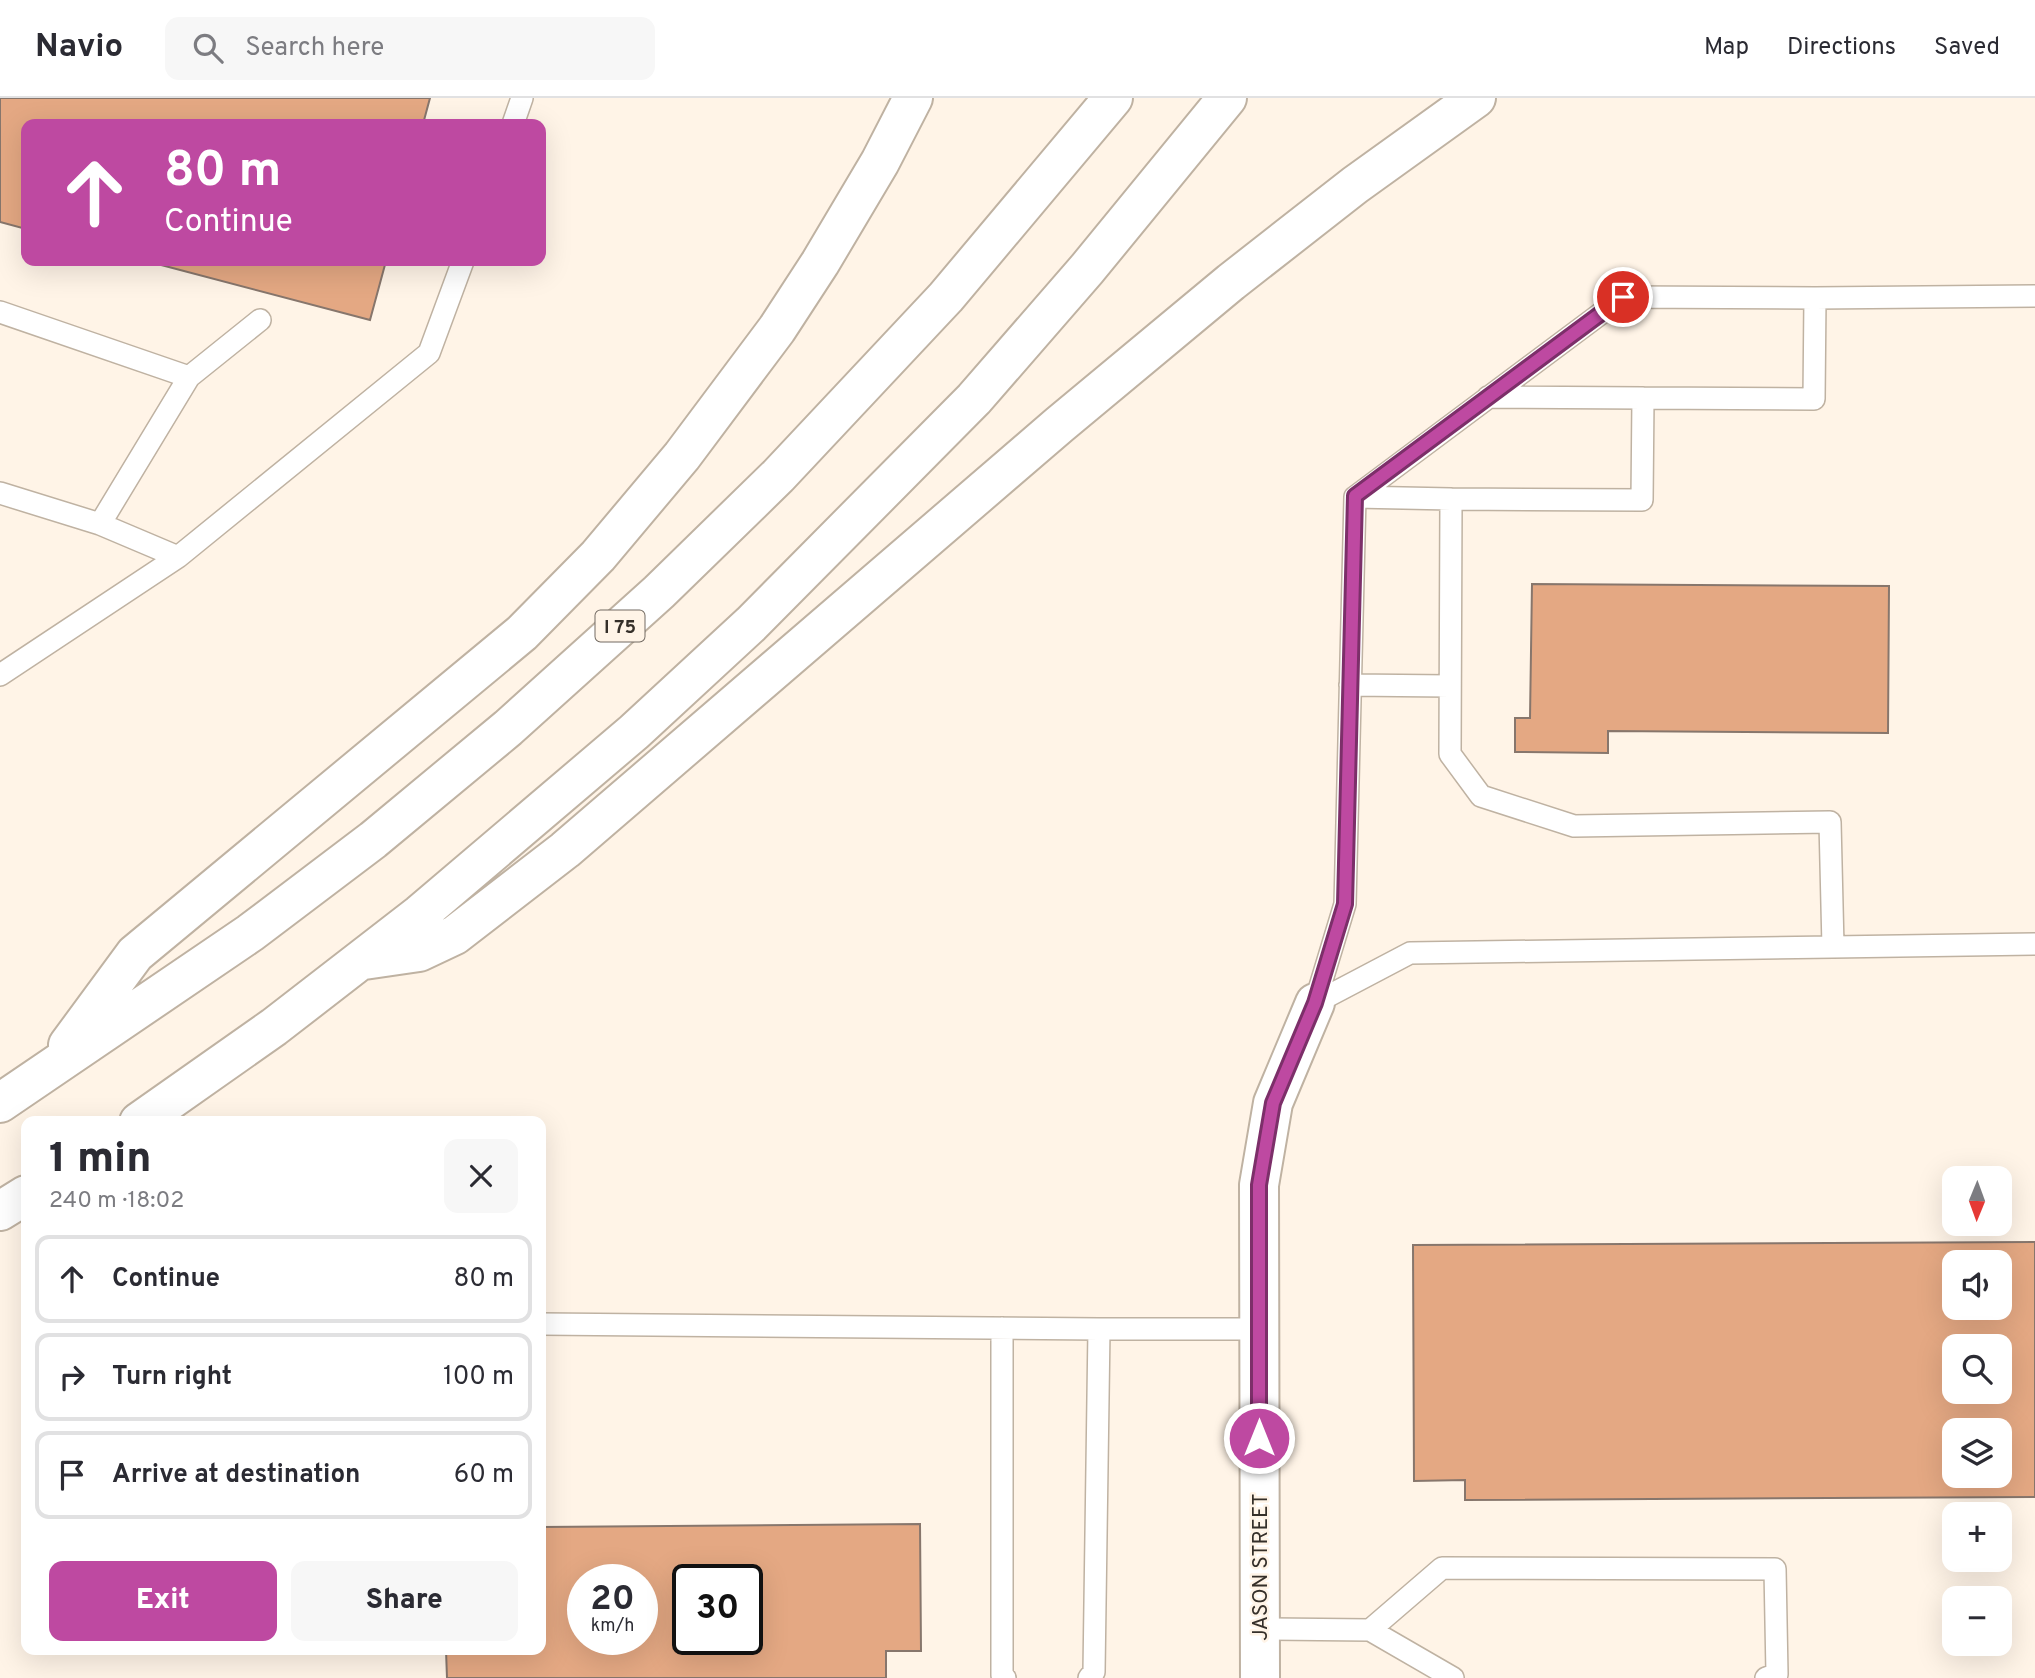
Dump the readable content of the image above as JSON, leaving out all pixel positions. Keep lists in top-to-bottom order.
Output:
{
  "streets": {
    "main road": ["I 75", "JASON STREET"]
  },
  "north": "bottom",
  "page": {
    "header": "Navio",
    "search": "Search here",
    "nav": ["Map", "Directions", "Saved"],
    "turn": ["80 m", "Continue"],
    "heading": ["1 min", "240 m · 18:02"],
    "map_buttons": ["+", "−"],
    "list": [
      {
        "name": "Continue",
        "value": "80 m"
      },
      {
        "name": "Turn right",
        "value": "100 m"
      },
      {
        "name": "Arrive at destination",
        "value": "60 m"
      }
    ],
    "buttons": ["Exit", "Share"],
    "speed": "20 km/h",
    "limit": "30"
  }
}
